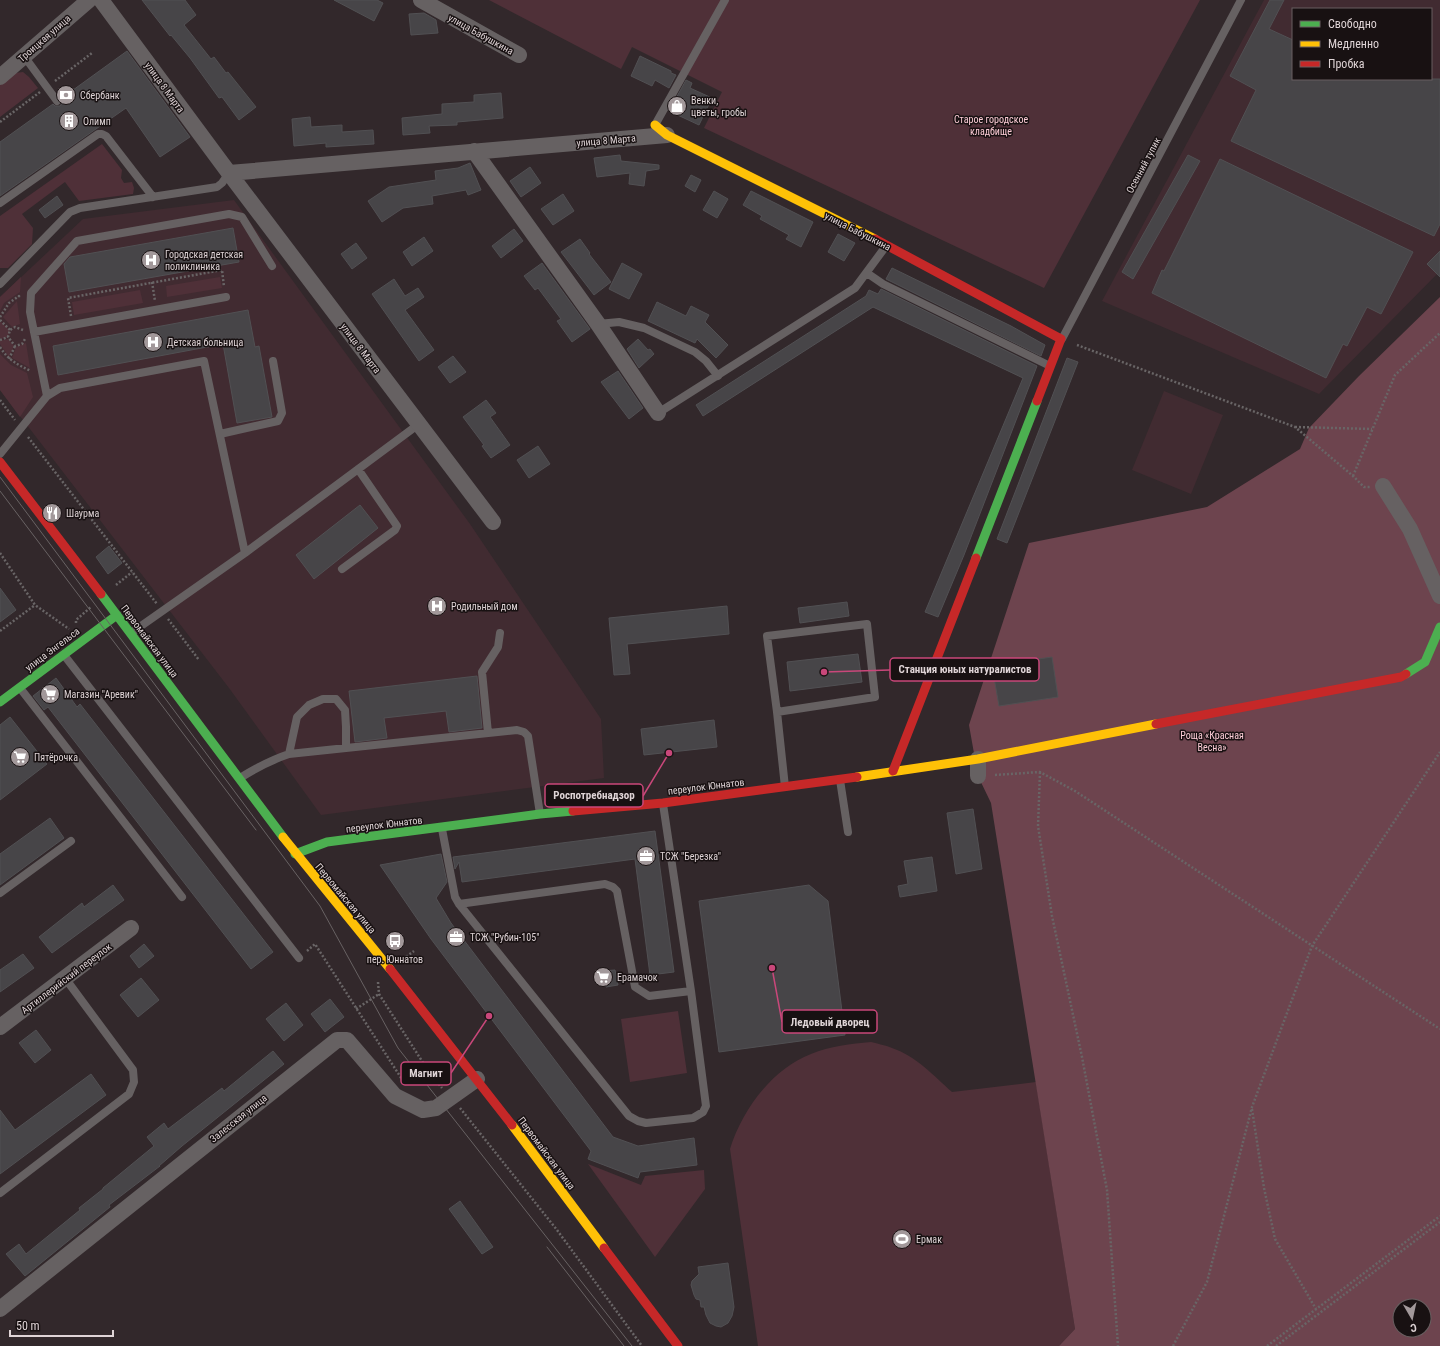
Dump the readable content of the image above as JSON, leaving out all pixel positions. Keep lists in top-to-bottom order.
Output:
{
  "streets": {
    "street": [
      "улица Бабушкина",
      "Троицкая улица",
      "улица 8 Марта",
      "Первомайская улица",
      "улица Энгельса",
      "переулок Юннатов",
      "Артиллерийский переулок",
      "Залесская улица"
    ],
    "lane": ["Осенний тупик"]
  },
  "crossings": [
    ["улица Бабушкина", "улица 8 Марта"],
    ["улица Бабушкина", "Осенний тупик"],
    ["Первомайская улица", "улица Энгельса"],
    ["Первомайская улица", "переулок Юннатов"],
    ["Первомайская улица", "Залесская улица"]
  ],
  "parks": ["Старое городское кладбище", "Роща «Красная Весна»"],
  "places": {
    "bank": ["Сбербанк"],
    "shop": ["Венки, цветы, гробы"],
    "building": ["Олимп"],
    "hospital": ["Городская детская поликлиника", "Детская больница", "Родильный дом"],
    "restaurant": ["Шаурма"],
    "other": [
      "Станция юных натуралистов",
      "Роспотребнадзор",
      "Ледовый дворец",
      "Магнит"
    ],
    "supermarket": ["Магазин \"Аревик\"", "Пятёрочка", "Ерамачок"],
    "office": ["ТСЖ \"Березка\"", "ТСЖ \"Рубин-105\""],
    "bus stop": ["пер. Юннатов"],
    "sports": ["Ермак"]
  },
  "legend": ["Свободно", "Медленно", "Пробка"],
  "scale_bar": "50 m",
  "north": "bottom"
}
